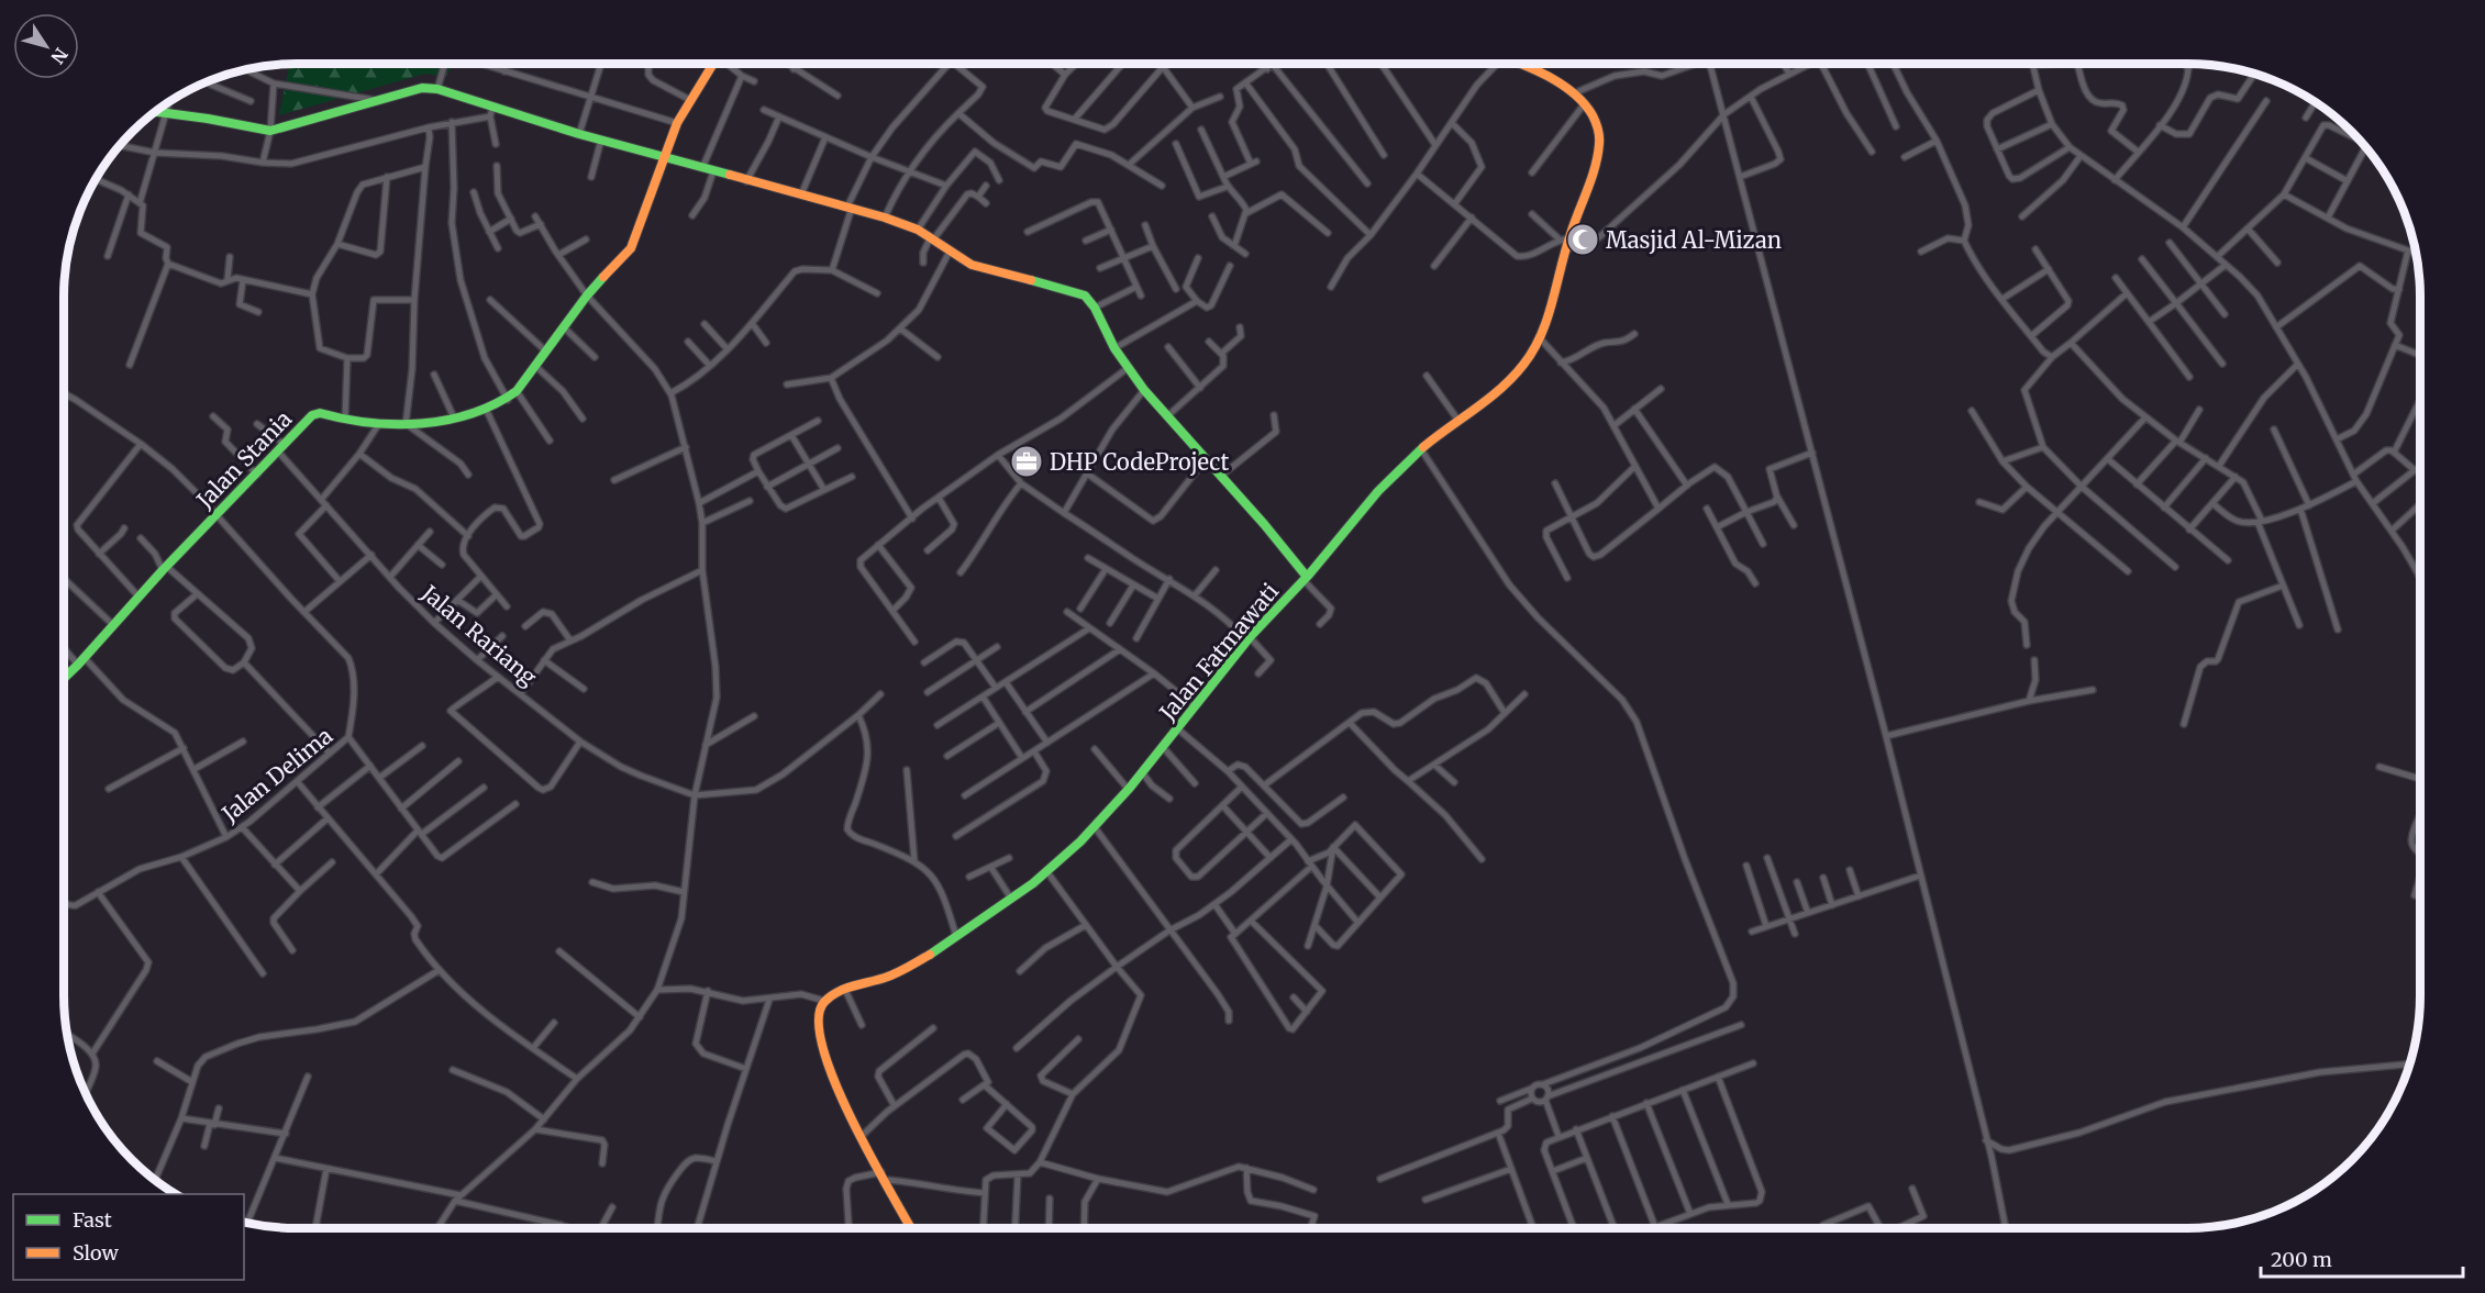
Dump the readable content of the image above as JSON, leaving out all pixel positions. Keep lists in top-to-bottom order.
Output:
{
  "streets": {
    "street": [
      "Jalan Stania",
      "Jalan Rariang",
      "Jalan Fatmawati",
      "Jalan Delima"
    ]
  },
  "crossings": [
    ["Jalan Stania", "Jalan Rariang"],
    ["Jalan Stania", "Jalan Delima"]
  ],
  "places": {
    "mosque": ["Masjid Al-Mizan"],
    "office": ["DHP CodeProject"]
  },
  "legend": ["Fast", "Slow"],
  "scale_bar": "200 m",
  "north": "bottom right"
}
